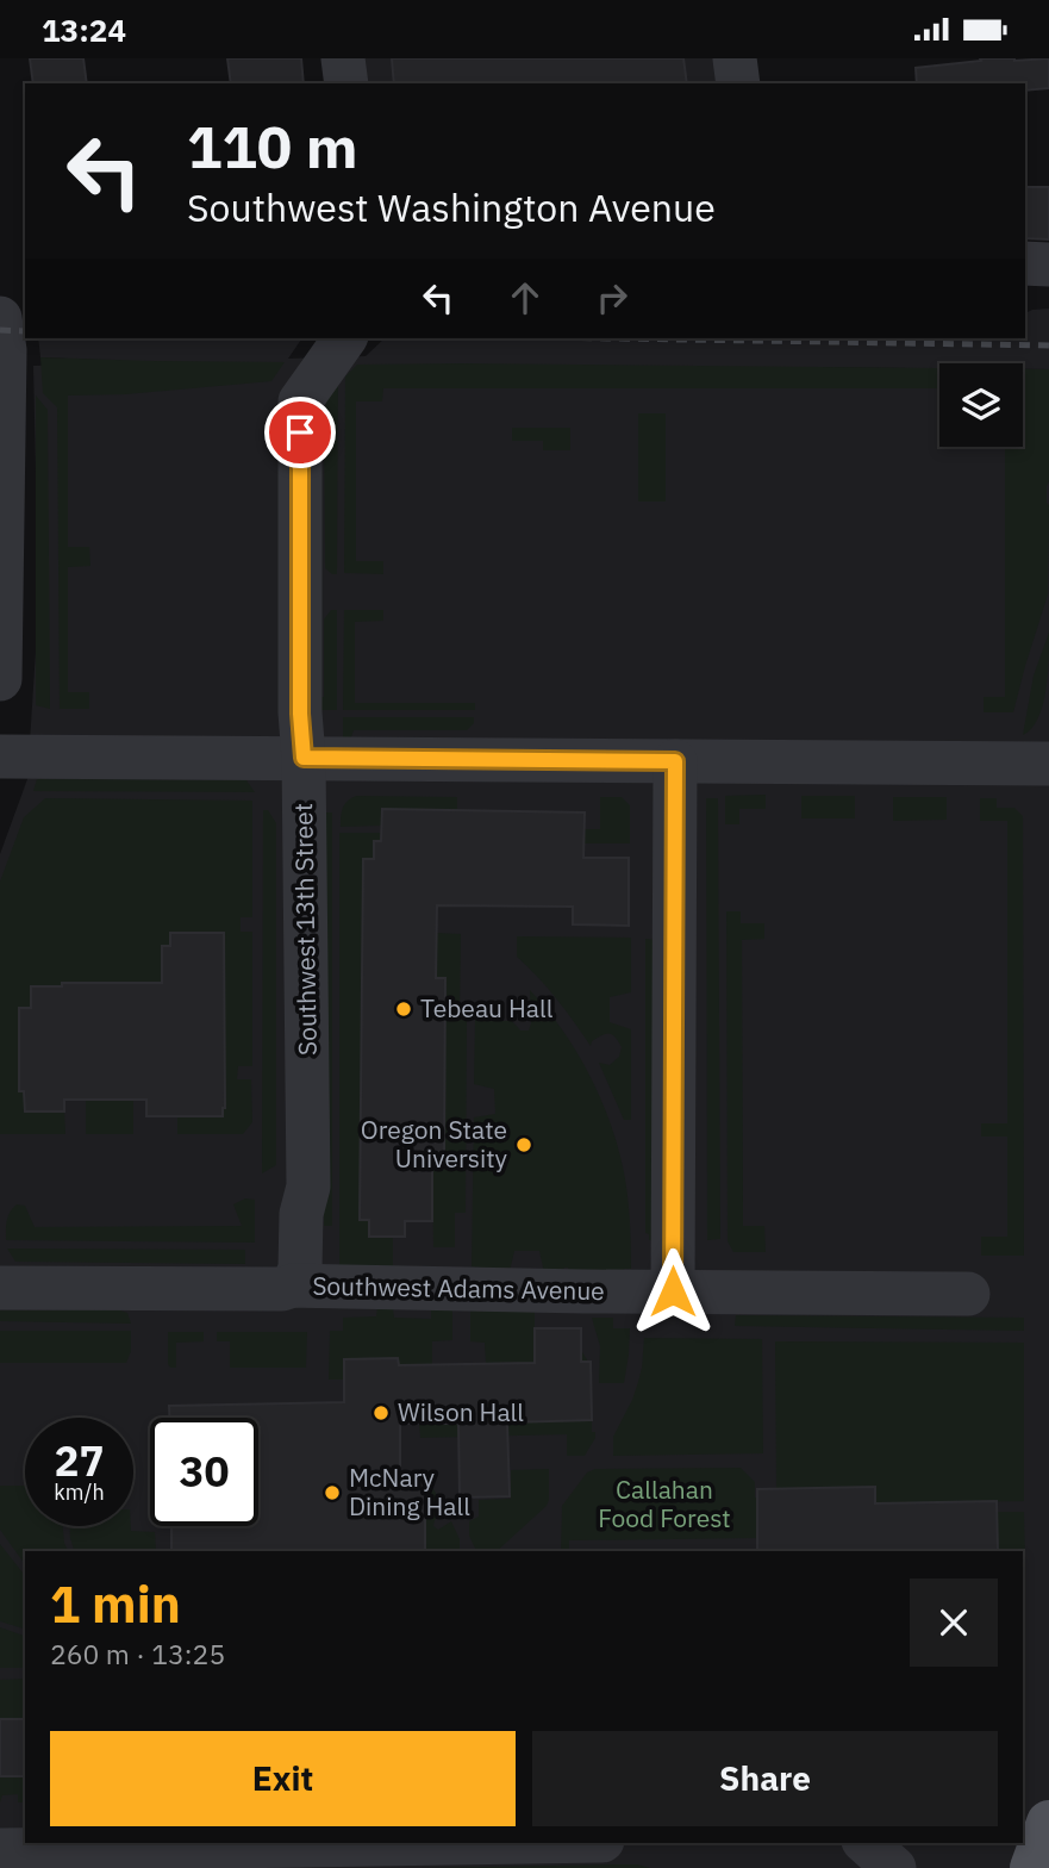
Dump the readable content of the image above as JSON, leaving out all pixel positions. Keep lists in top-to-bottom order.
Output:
{
  "streets": {
    "street": ["Southwest 13th Street", "Southwest Adams Avenue"]
  },
  "crossings": [
    ["Southwest 13th Street", "Southwest Adams Avenue"]
  ],
  "parks": ["Callahan Food Forest"],
  "places": [
    "Tebeau Hall",
    "Oregon State University",
    "Wilson Hall",
    "McNary Dining Hall"
  ],
  "page": {
    "status": "13:24",
    "turn": ["110 m", "Southwest Washington Avenue"],
    "speed": "27 km/h",
    "limit": "30",
    "heading": ["1 min", "260 m · 13:25"],
    "buttons": ["Exit", "Share"]
  }
}
